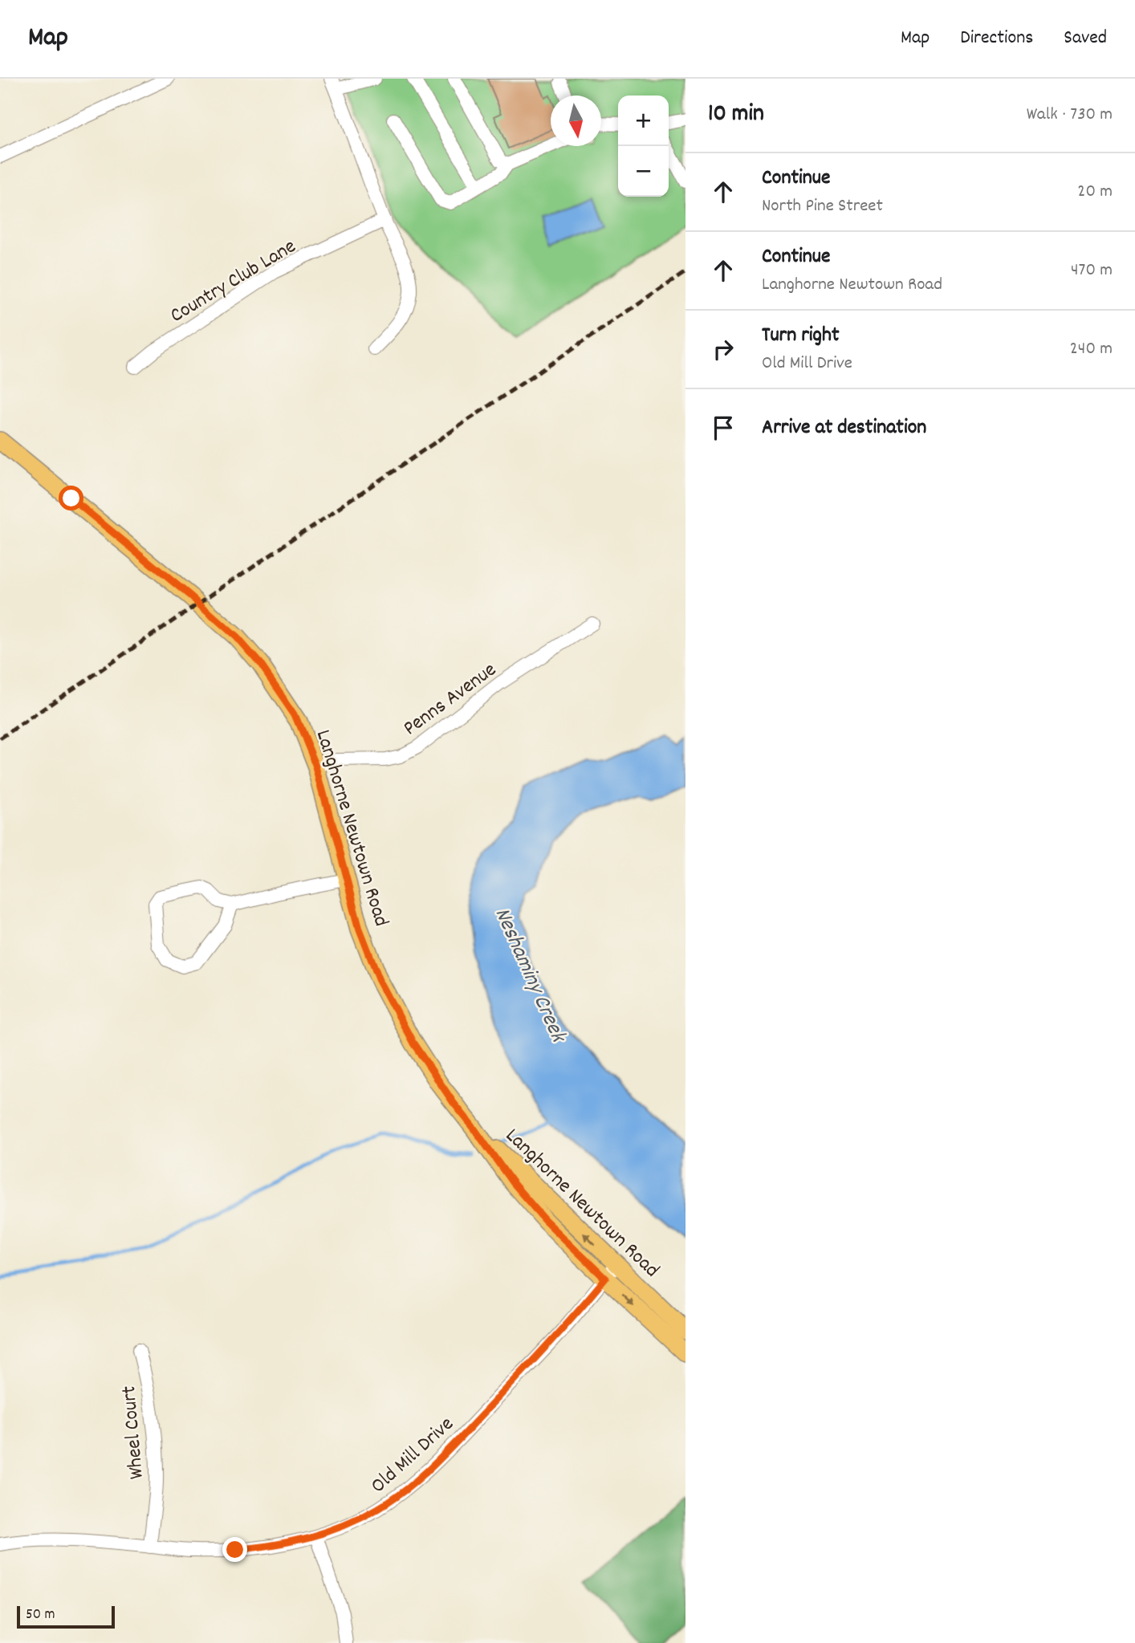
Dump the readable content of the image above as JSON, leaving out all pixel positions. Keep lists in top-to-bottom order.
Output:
{
  "streets": {
    "main road": ["Langhorne Newtown Road"],
    "street": [
      "Country Club Lane",
      "Penns Avenue",
      "Wheel Court",
      "Old Mill Drive"
    ]
  },
  "crossings": [
    ["Penns Avenue", "Langhorne Newtown Road"],
    ["Langhorne Newtown Road", "Old Mill Drive"],
    ["Wheel Court", "Old Mill Drive"]
  ],
  "water": ["Neshaminy Creek"],
  "scale_bar": "50 m",
  "north": "bottom",
  "page": {
    "header": "Map",
    "nav": ["Map", "Directions", "Saved"],
    "heading": ["10 min", "Walk · 730 m"],
    "map_buttons": ["+", "−"],
    "list": [
      ["Continue", "North Pine Street", "20 m"],
      ["Continue", "Langhorne Newtown Road", "470 m"],
      ["Turn right", "Old Mill Drive", "240 m"],
      "Arrive at destination"
    ],
    "scale": "50 m"
  }
}
